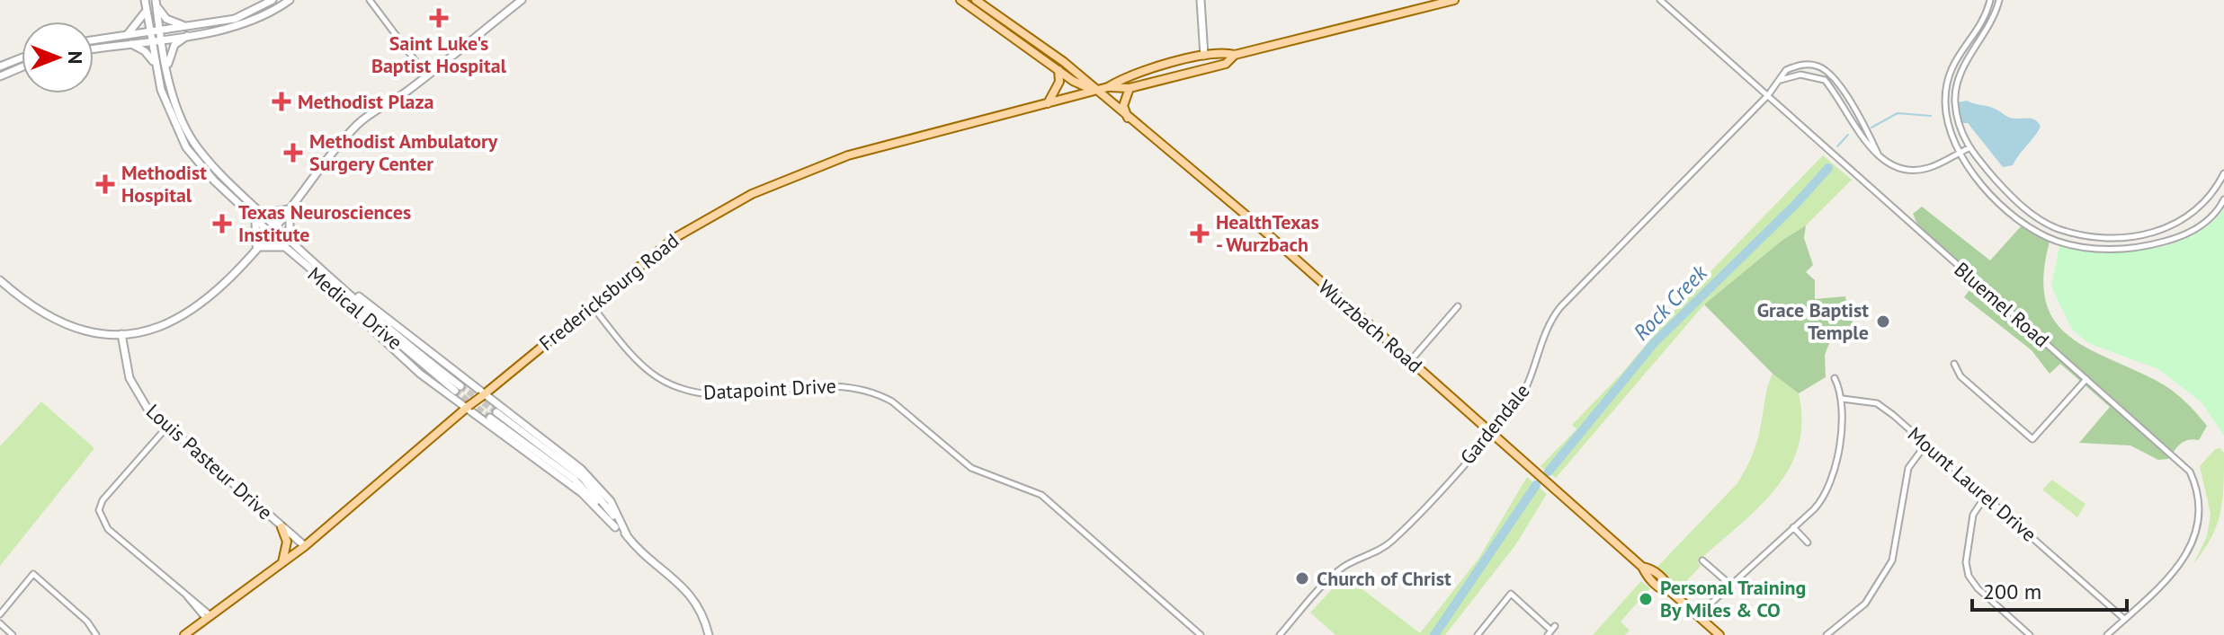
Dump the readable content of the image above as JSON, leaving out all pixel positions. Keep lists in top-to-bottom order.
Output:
{
  "streets": {
    "main road": ["Fredericksburg Road", "Wurzbach Road"],
    "street": [
      "Bluemel Road",
      "Medical Drive",
      "Datapoint Drive",
      "Gardendale",
      "Louis Pasteur Drive",
      "Mount Laurel Drive"
    ]
  },
  "crossings": [
    ["Fredericksburg Road", "Wurzbach Road"],
    ["Fredericksburg Road", "Datapoint Drive"],
    ["Fredericksburg Road", "Louis Pasteur Drive"],
    ["Bluemel Road", "Gardendale"],
    ["Bluemel Road", "Mount Laurel Drive"],
    ["Wurzbach Road", "Gardendale"]
  ],
  "water": ["Rock Creek"],
  "places": {
    "health": [
      "Saint Luke's Baptist Hospital",
      "Methodist Plaza",
      "Methodist Ambulatory Surgery Center",
      "Methodist Hospital",
      "Texas Neurosciences Institute",
      "HealthTexas - Wurzbach"
    ],
    "other": ["Grace Baptist Temple", "Church of Christ", "Personal Training By Miles & CO"]
  },
  "scale_bar": "200 m",
  "north": "right"
}
